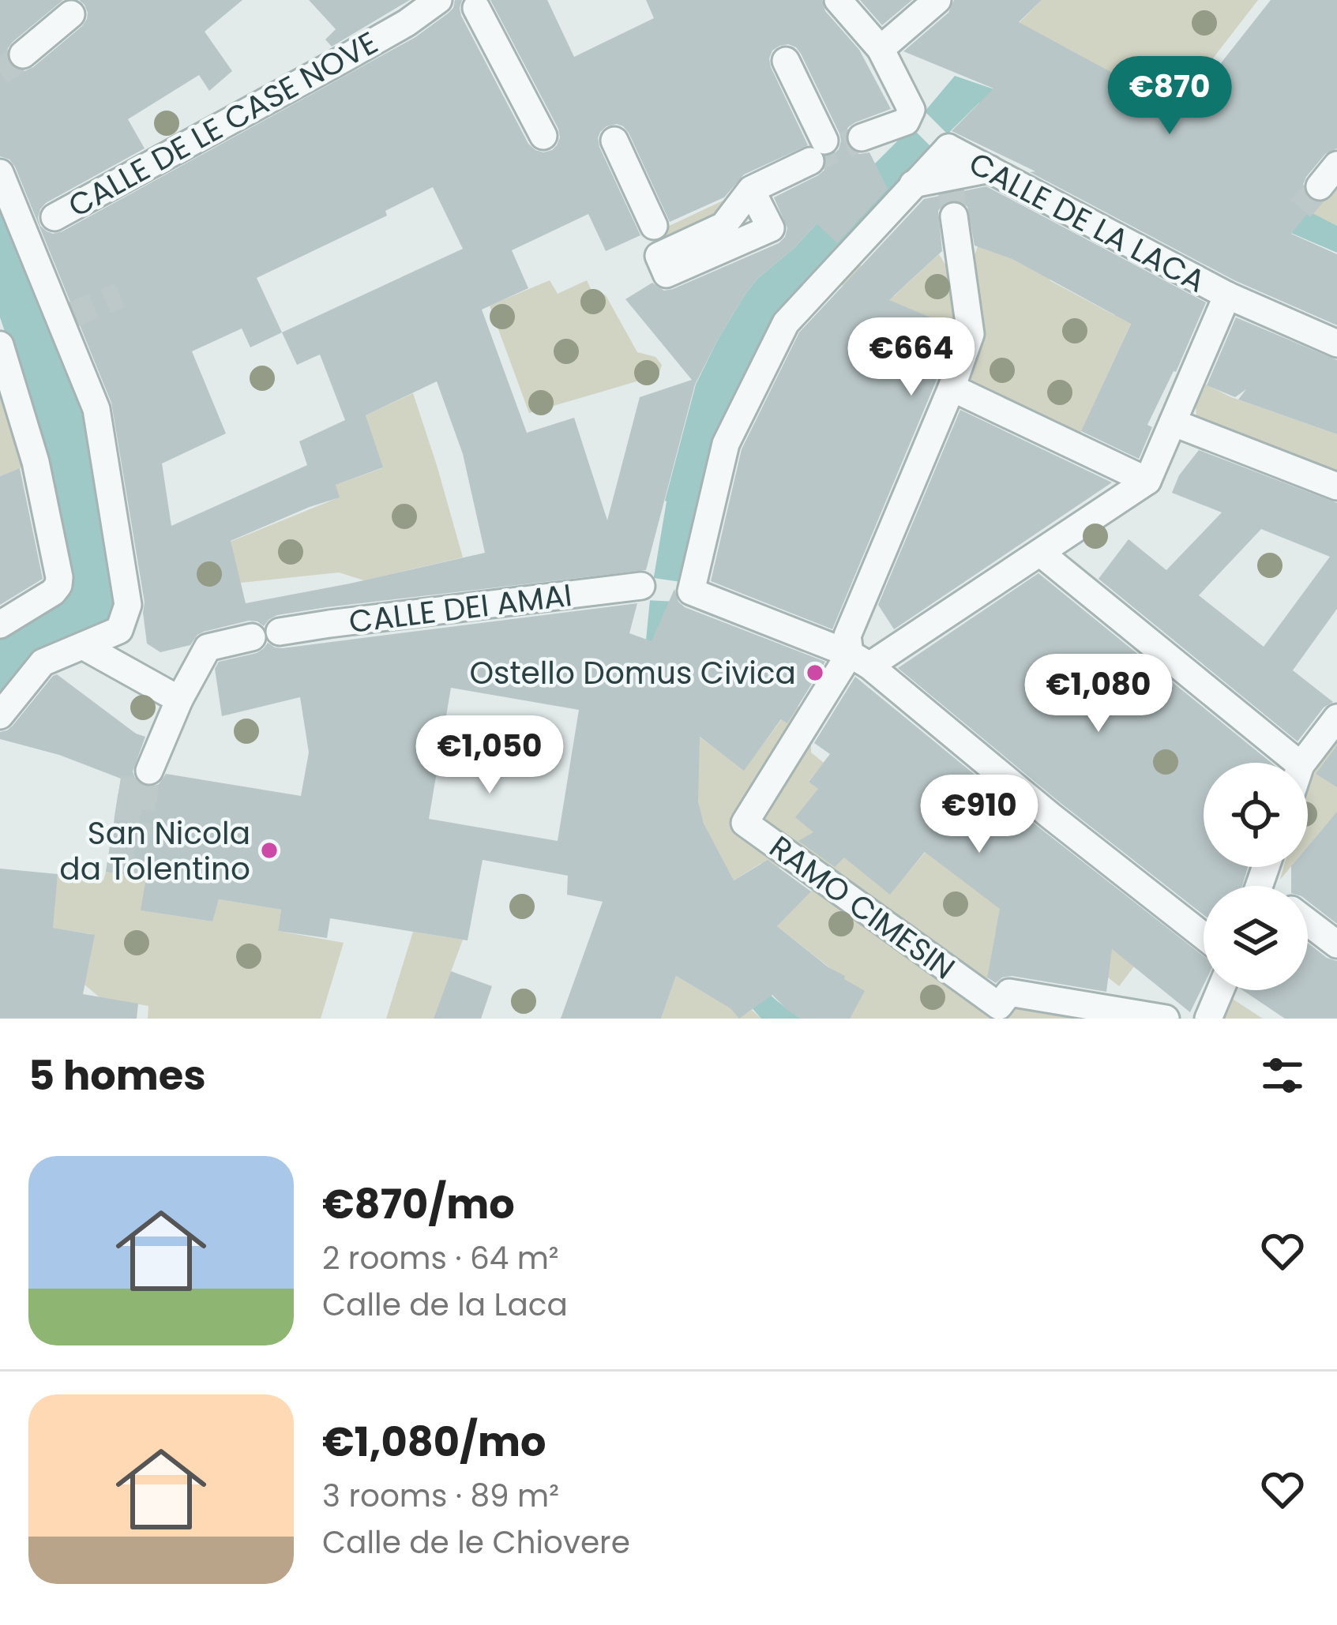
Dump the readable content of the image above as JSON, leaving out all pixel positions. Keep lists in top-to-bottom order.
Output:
{
  "streets": {
    "street": [
      "CALLE DE LE CASE NOVE",
      "CALLE DE LA LACA",
      "CALLE DEI AMAI",
      "RAMO CIMESIN"
    ]
  },
  "places": ["Ostello Domus Civica", "San Nicola da Tolentino"],
  "page": {
    "price": [
      "€870",
      "€664",
      "€1,080",
      "€1,050",
      "€910"
    ],
    "heading": "5 homes",
    "list": [
      {
        "name": "€870/mo",
        "note": "2 rooms · 64 m² · Calle de la Laca"
      },
      {
        "name": "€1,080/mo",
        "note": "3 rooms · 89 m² · Calle de le Chiovere"
      }
    ]
  }
}
